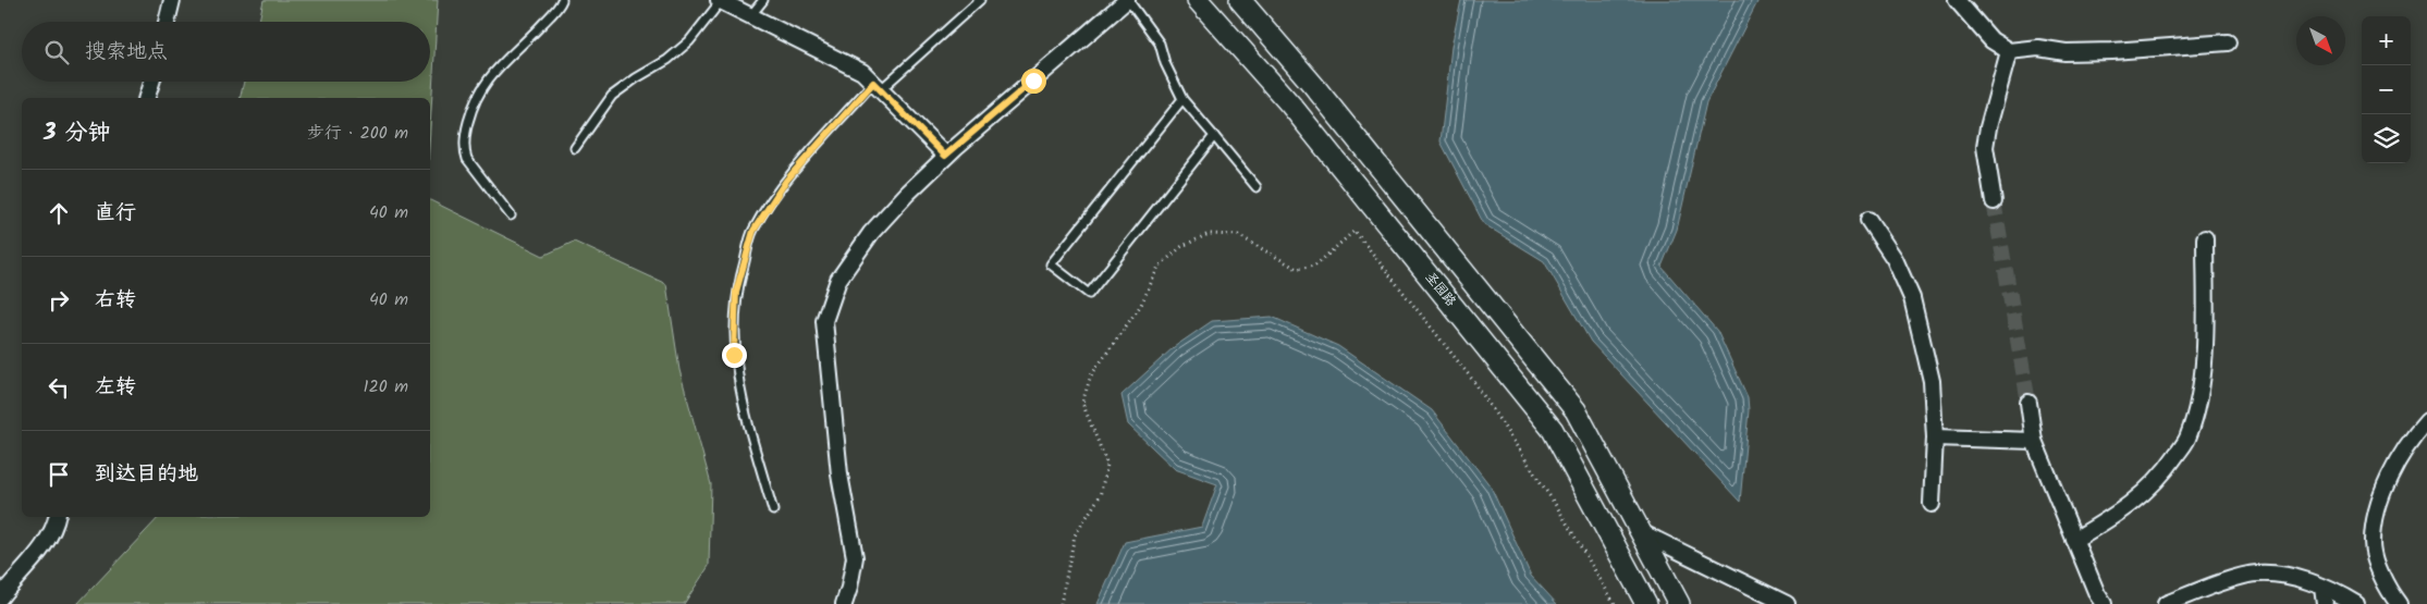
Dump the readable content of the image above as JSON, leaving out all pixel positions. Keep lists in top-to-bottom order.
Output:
{
  "streets": {
    "street": ["圣园路"]
  },
  "north": "bottom right",
  "page": {
    "map_buttons": ["+", "−"],
    "search": "搜索地点",
    "heading": ["3 分钟", "步行 · 200 m"],
    "list": [
      ["直行", "40 m"],
      ["右转", "40 m"],
      ["左转", "120 m"],
      "到达目的地"
    ]
  }
}
